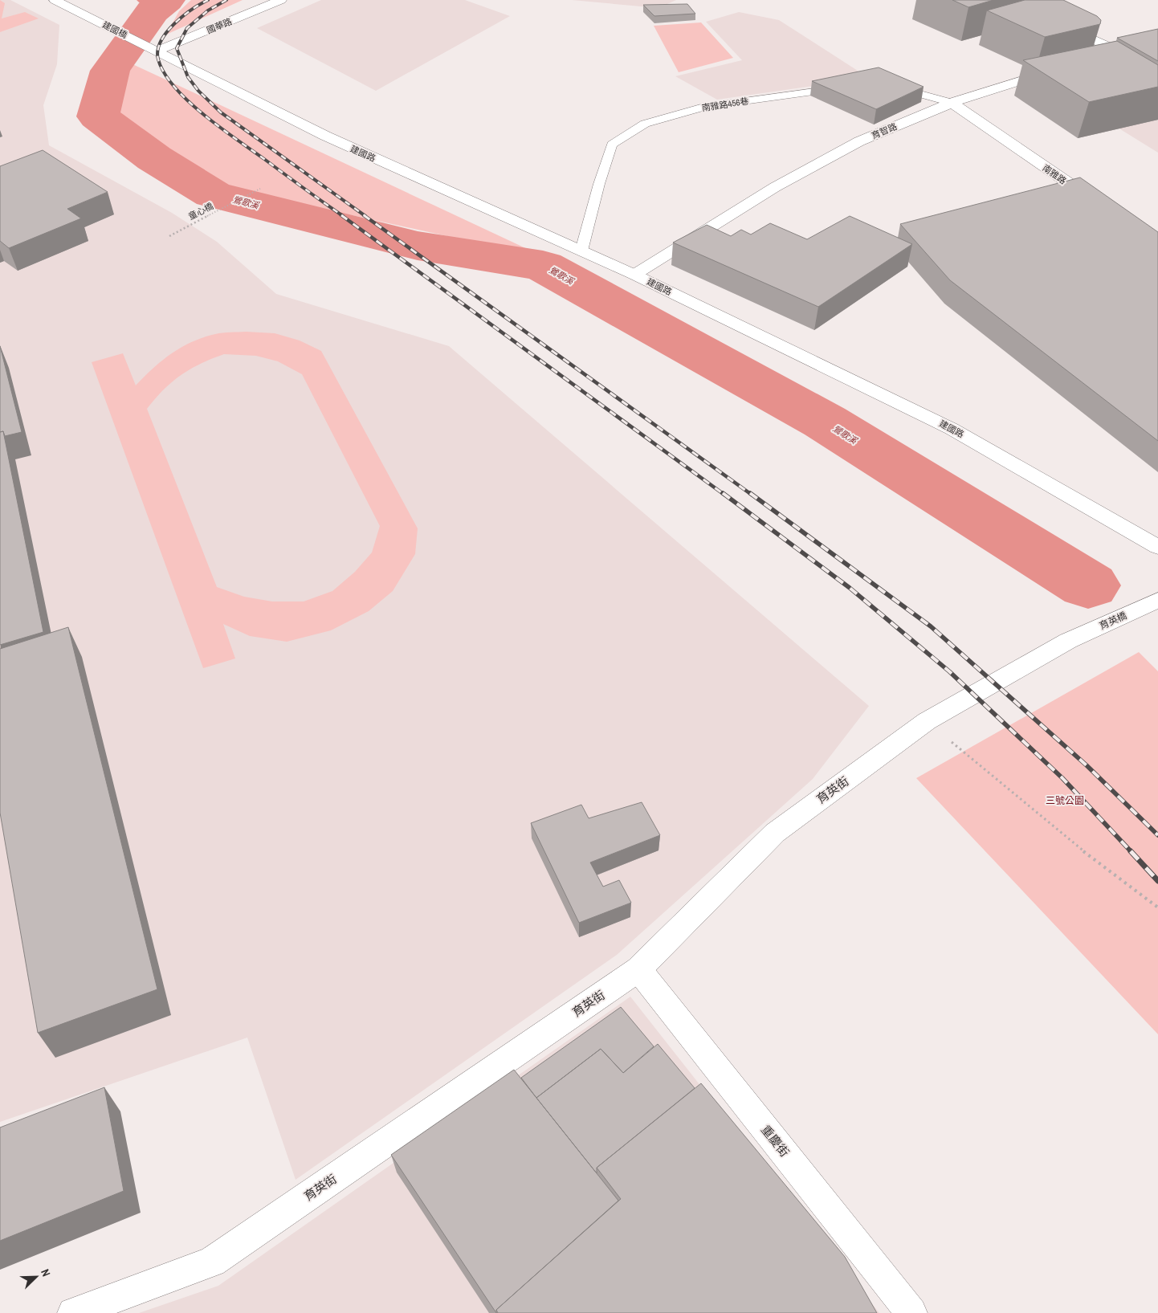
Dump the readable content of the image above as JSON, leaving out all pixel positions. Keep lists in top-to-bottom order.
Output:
{
  "streets": {
    "street": [
      "國華路",
      "建國橋",
      "育智路",
      "建國路",
      "南雅路",
      "育英橋",
      "育英街",
      "重慶街"
    ],
    "lane": ["南雅路456巷"],
    "path": ["童心橋"]
  },
  "crossings": [
    ["國華路", "建國橋"],
    ["國華路", "建國路"],
    ["建國橋", "建國路"],
    ["南雅路456巷", "建國路"],
    ["育智路", "建國路"],
    ["育智路", "南雅路"],
    ["育英橋", "育英街"],
    ["育英街", "重慶街"]
  ],
  "water": ["鶯歌溪"],
  "parks": ["三號公園"],
  "north": "top right"
}
